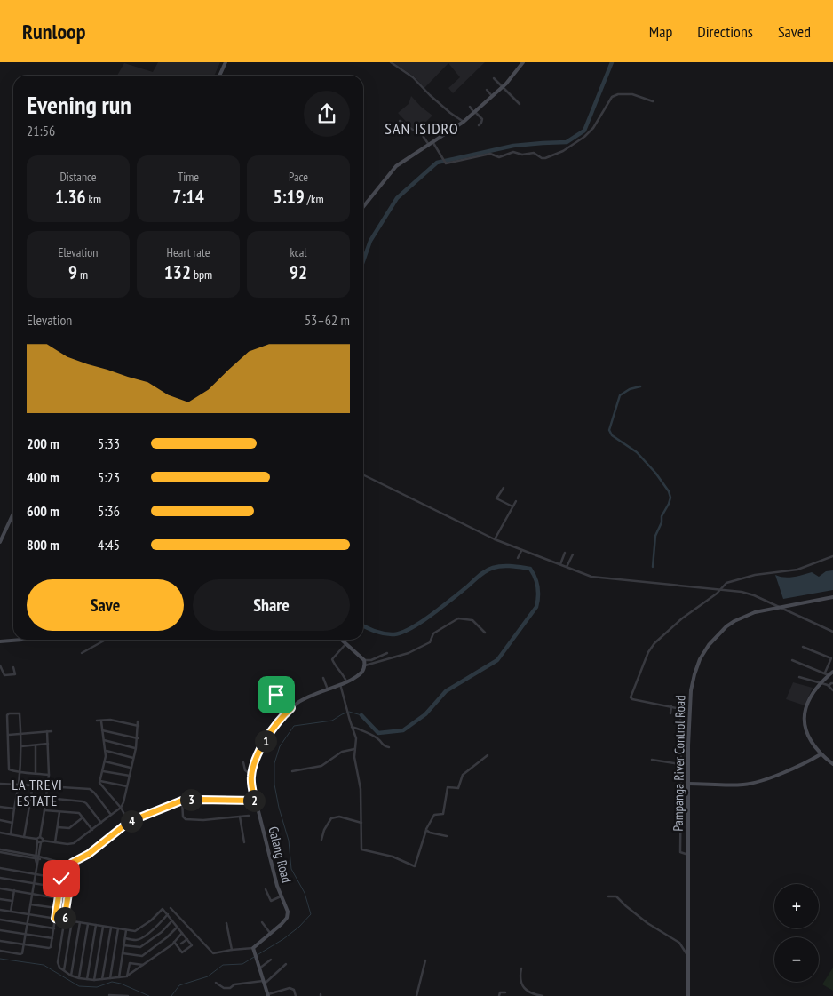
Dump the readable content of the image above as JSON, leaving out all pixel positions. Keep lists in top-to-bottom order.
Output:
{
  "streets": {
    "street": ["Pampanga River Control Road", "Galang Road"]
  },
  "districts": ["SAN ISIDRO", "LA TREVI ESTATE"],
  "page": {
    "header": "Runloop",
    "nav": ["Map", "Directions", "Saved"],
    "heading": ["Evening run", "21:56"],
    "stats": [
      ["Distance", "1.36 km"],
      ["Time", "7:14"],
      ["Pace", "5:19 /km"],
      ["Elevation", "9 m"],
      ["Heart rate", "132 bpm"],
      ["kcal", "92"]
    ],
    "chart": ["Elevation", "53–62 m"],
    "list": [
      {
        "name": "200 m",
        "note": "5:33"
      },
      {
        "name": "400 m",
        "note": "5:23"
      },
      {
        "name": "600 m",
        "note": "5:36"
      },
      {
        "name": "800 m",
        "note": "4:45"
      }
    ],
    "buttons": ["Save", "Share"],
    "pins": [
      "1",
      "3",
      "2",
      "4",
      "6"
    ],
    "map_buttons": ["+", "−"]
  }
}
